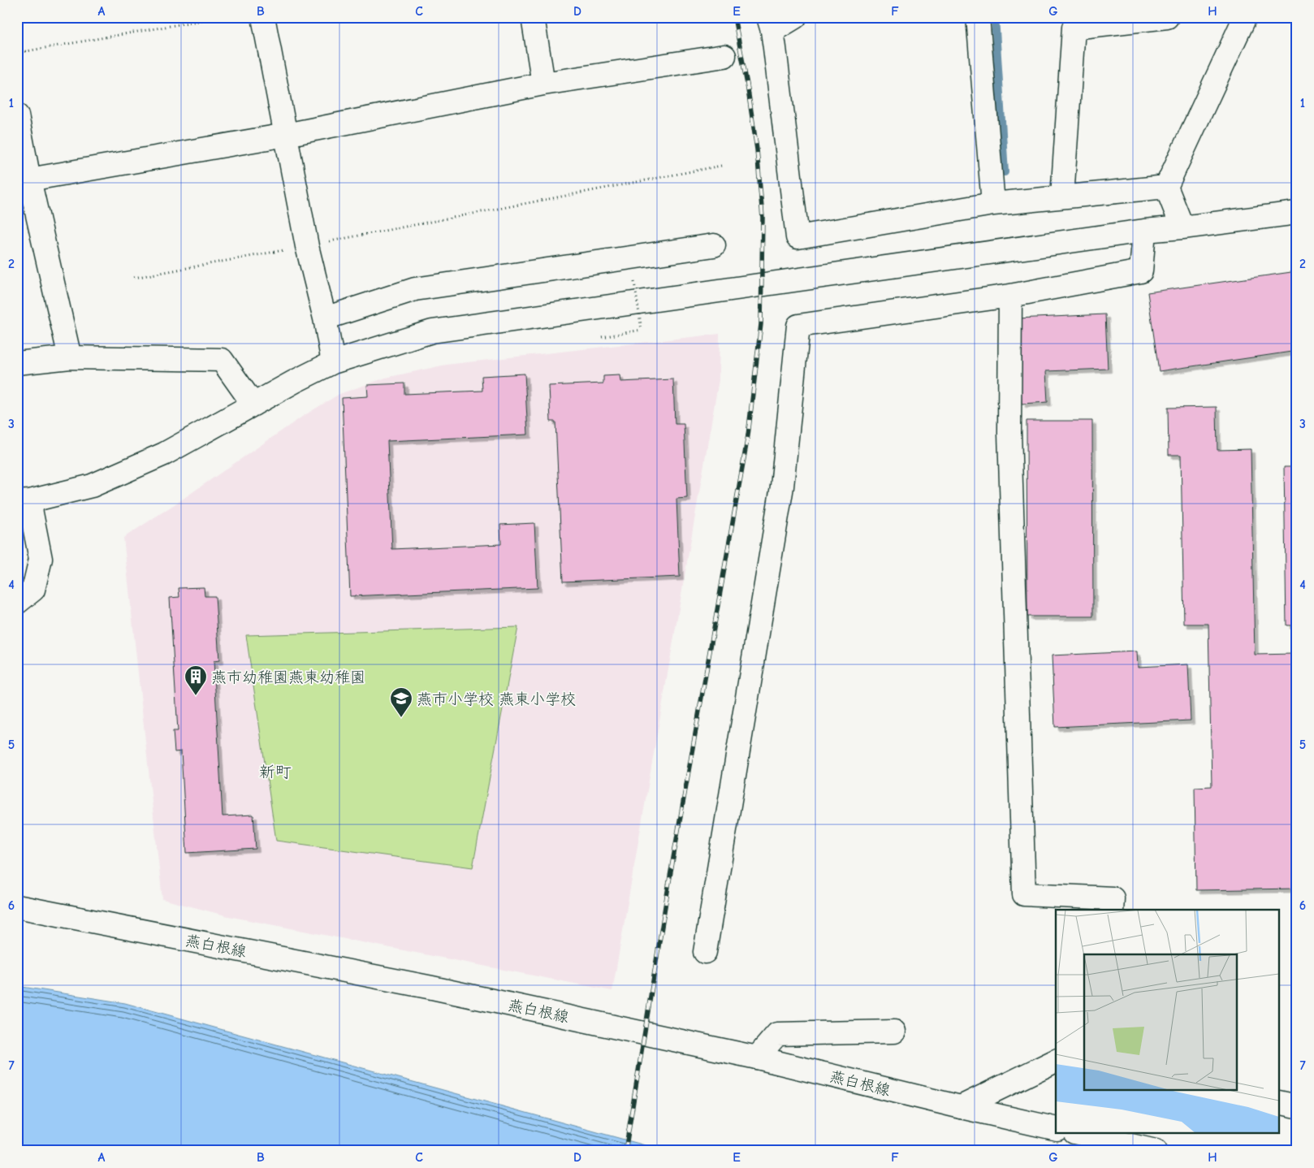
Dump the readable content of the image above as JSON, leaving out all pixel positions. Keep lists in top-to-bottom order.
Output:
{
  "streets": {
    "street": ["燕白根線"]
  },
  "districts": ["新町"],
  "places": {
    "building": ["燕市幼稚園燕東幼稚園"],
    "school or university": ["燕市小学校 燕東小学校"]
  },
  "grid": {
    "columns": [
      "A",
      "B",
      "C",
      "D",
      "E",
      "F",
      "G",
      "H"
    ],
    "rows": [
      "1",
      "2",
      "3",
      "4",
      "5",
      "6",
      "7"
    ]
  }
}
